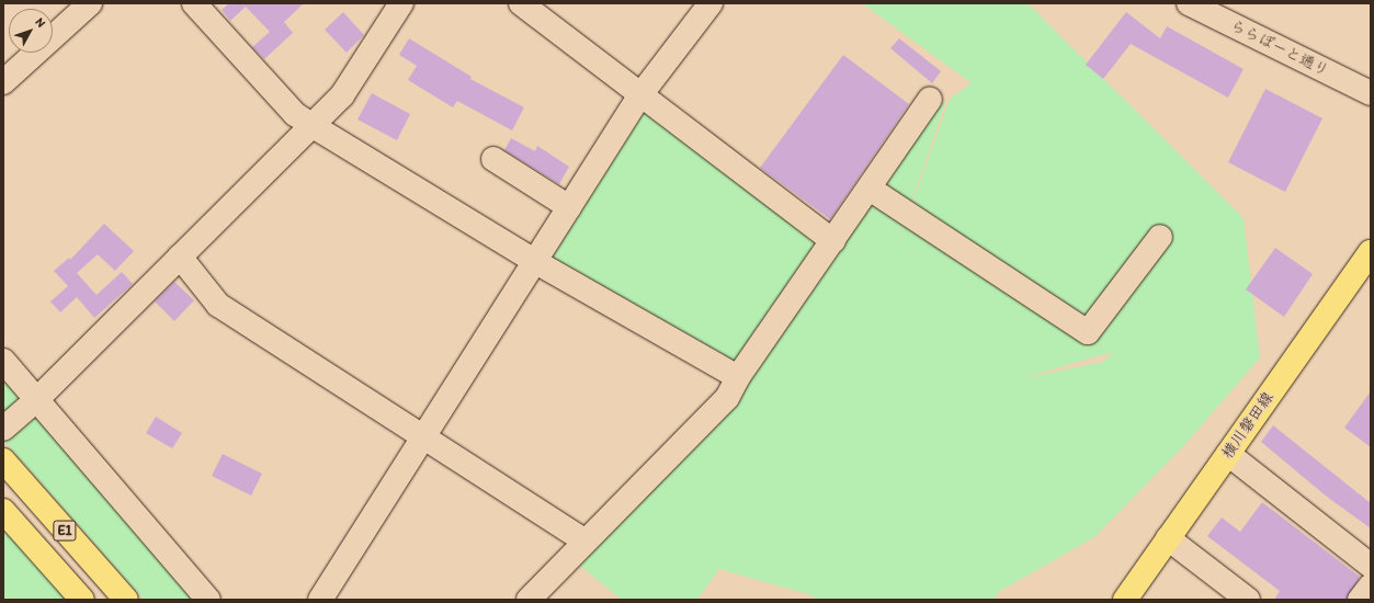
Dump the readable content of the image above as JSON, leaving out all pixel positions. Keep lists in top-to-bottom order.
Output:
{
  "streets": {
    "main road": ["横川磐田線", "E1"],
    "street": ["ららぽーと通り"]
  },
  "north": "top right"
}
